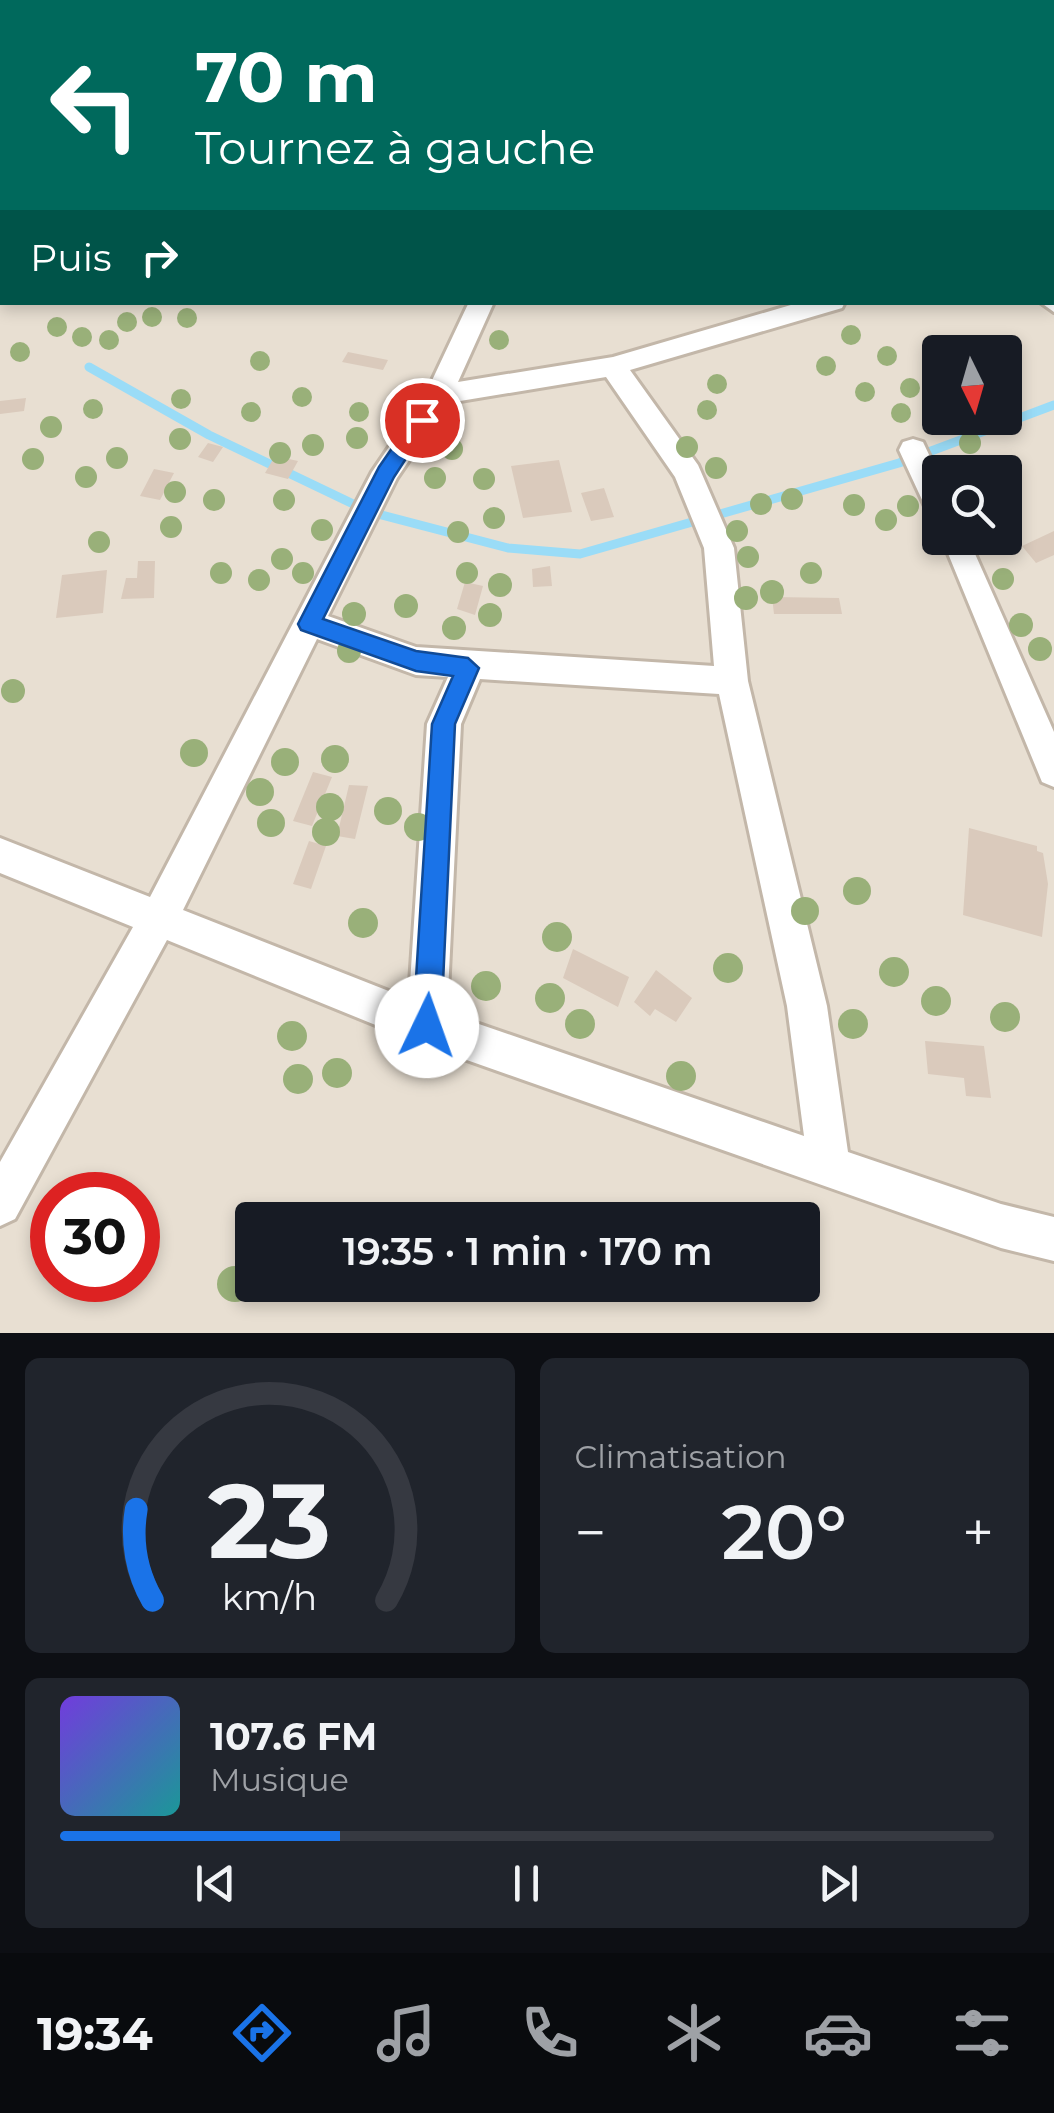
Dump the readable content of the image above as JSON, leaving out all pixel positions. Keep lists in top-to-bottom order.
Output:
{
  "north": "bottom",
  "page": {
    "turn": ["70 m", "Tournez à gauche"],
    "then": "Puis",
    "limit": "30",
    "trip": "19:35 · 1 min · 170 m",
    "tile": "Climatisation",
    "heat": ["−", "20°", "+"],
    "song": ["107.6 FM", "Musique"],
    "tabs": "19:34",
    "gauge": ["23", "km/h"]
  }
}
